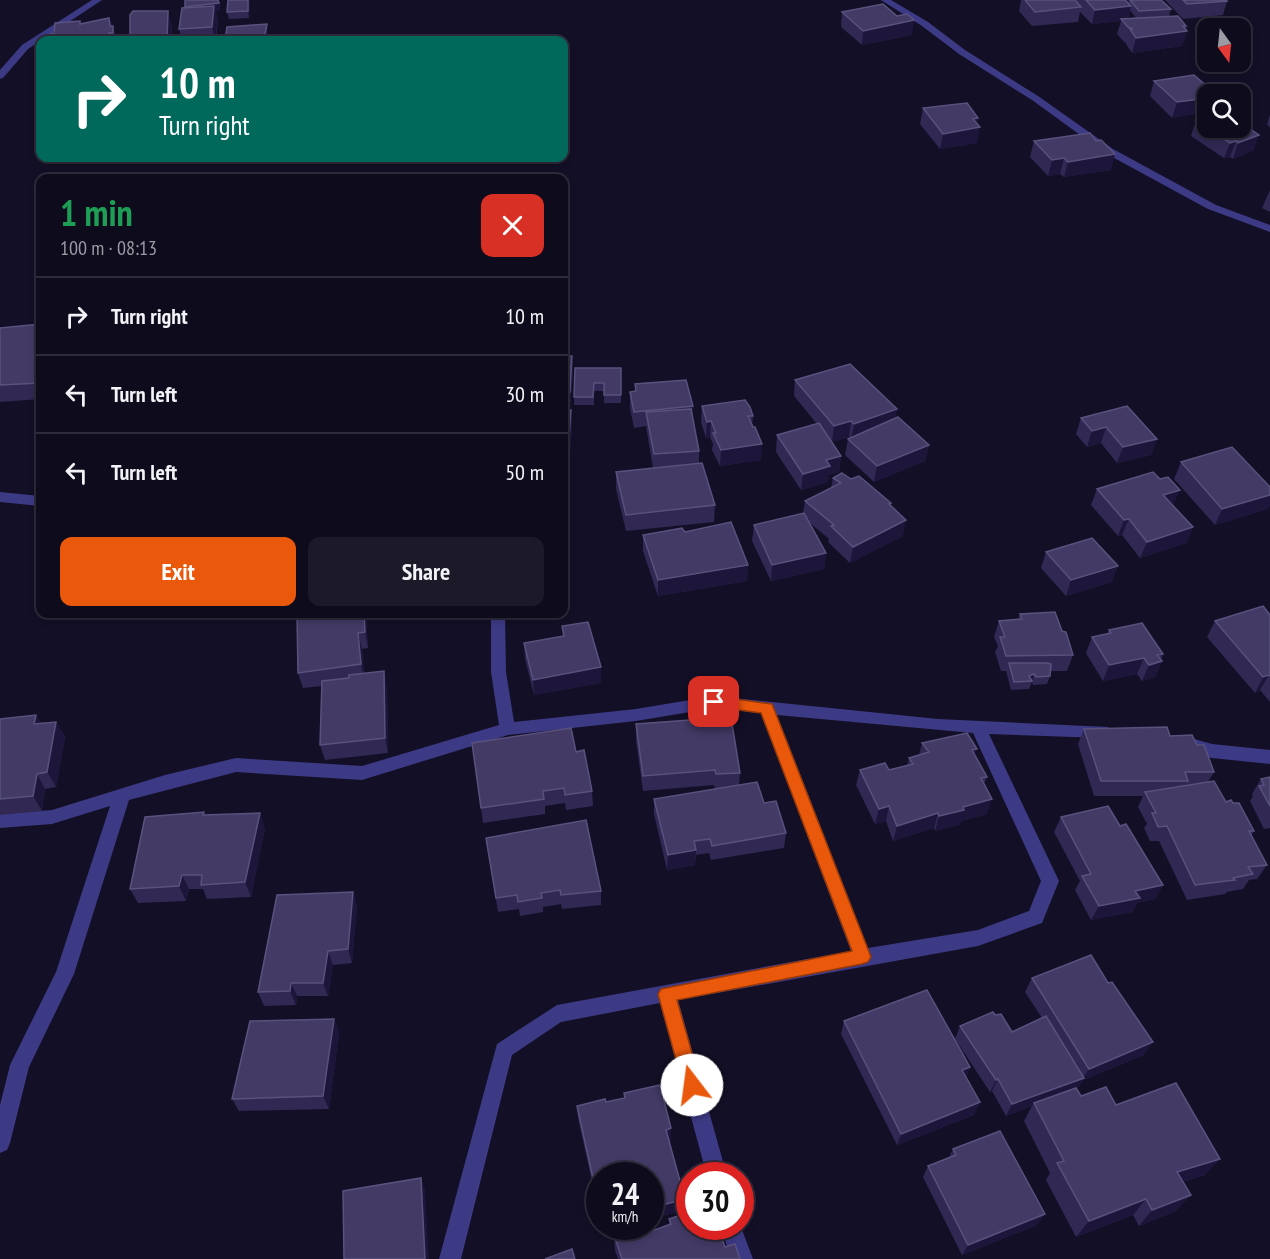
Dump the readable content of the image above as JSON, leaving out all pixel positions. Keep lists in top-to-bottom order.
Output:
{
  "north": "bottom",
  "page": {
    "turn": ["10 m", "Turn right"],
    "heading": ["1 min", "100 m · 08:13"],
    "list": [
      {
        "name": "Turn right",
        "value": "10 m"
      },
      {
        "name": "Turn left",
        "value": "30 m"
      },
      {
        "name": "Turn left",
        "value": "50 m"
      }
    ],
    "buttons": ["Exit", "Share"],
    "speed": "24 km/h",
    "limit": "30"
  }
}
